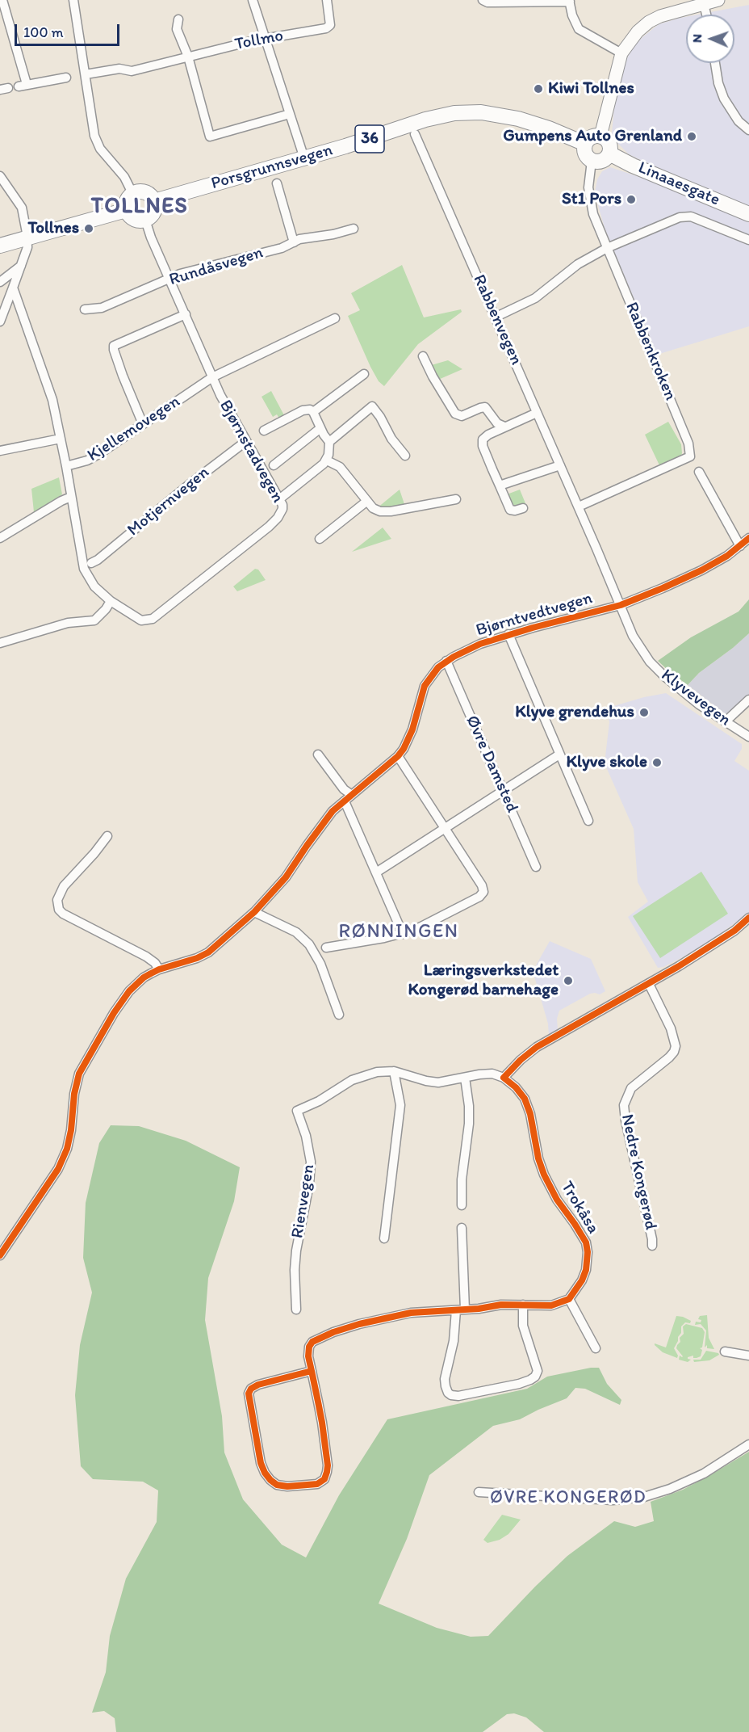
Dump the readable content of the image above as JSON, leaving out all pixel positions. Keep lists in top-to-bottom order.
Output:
{
  "streets": {
    "highway": ["36", "Porsgrunnsvegen", "Linaaesgate"],
    "street": [
      "Tollmo",
      "Rundåsvegen",
      "Rabbenvegen",
      "Rabbenkroken",
      "Kjellemovegen",
      "Bjørnstadvegen",
      "Motjernvegen",
      "Bjørntvedtvegen",
      "Klyvevegen",
      "Øvre Damsted",
      "Nedre Kongerød",
      "Rienvegen",
      "Trokåsa"
    ]
  },
  "crossings": [
    ["Porsgrunnsvegen", "Linaaesgate"],
    ["Porsgrunnsvegen", "Rabbenkroken"],
    ["Porsgrunnsvegen", "Bjørnstadvegen"],
    ["Linaaesgate", "Rabbenkroken"],
    ["Rundåsvegen", "Bjørnstadvegen"],
    ["Rabbenvegen", "Rabbenkroken"],
    ["Rabbenvegen", "Bjørntvedtvegen"],
    ["Rabbenvegen", "Klyvevegen"],
    ["Kjellemovegen", "Bjørnstadvegen"],
    ["Bjørnstadvegen", "Motjernvegen"],
    ["Bjørntvedtvegen", "Klyvevegen"],
    ["Bjørntvedtvegen", "Øvre Damsted"],
    ["Rienvegen", "Trokåsa"]
  ],
  "districts": ["TOLLNES", "RØNNINGEN", "ØVRE KONGERØD"],
  "places": [
    "Kiwi Tollnes",
    "Gumpens Auto Grenland",
    "St1 Pors",
    "Tollnes",
    "Klyve grendehus",
    "Klyve skole",
    "Læringsverkstedet Kongerød barnehage"
  ],
  "scale_bar": "100 m",
  "north": "left"
}
